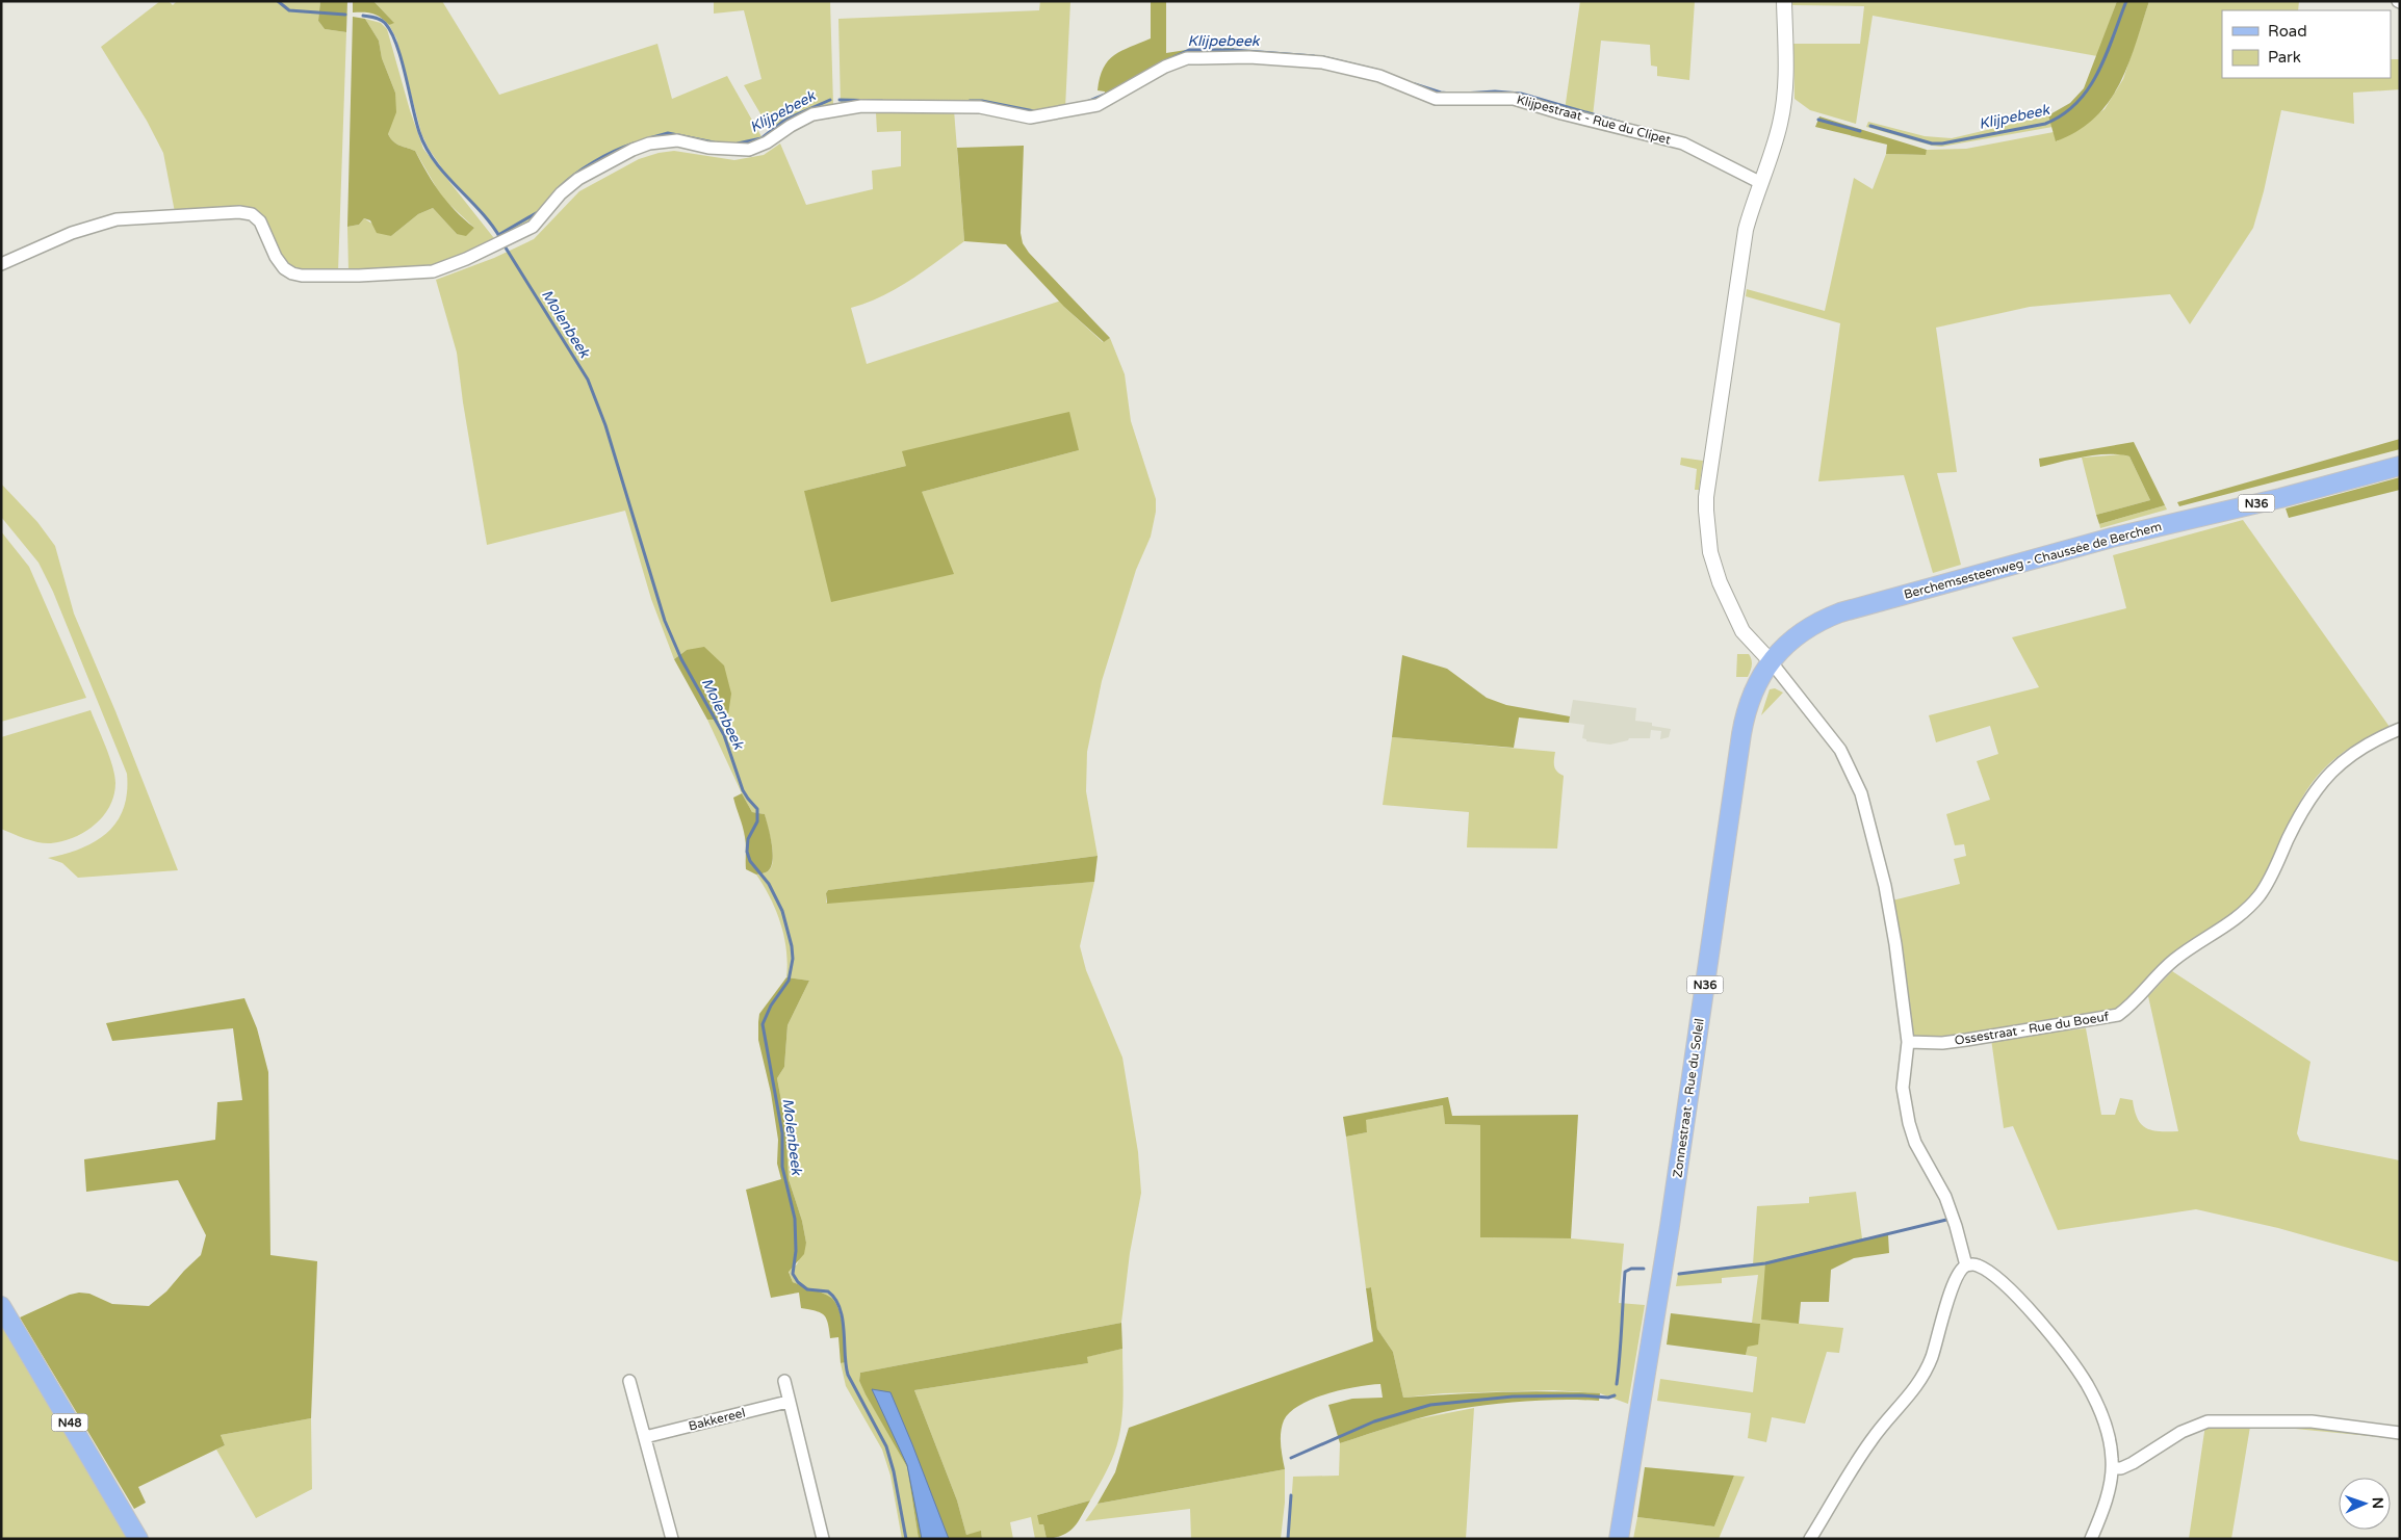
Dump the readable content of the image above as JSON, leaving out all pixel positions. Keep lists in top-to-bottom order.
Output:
{
  "streets": {
    "main road": [
      "N36",
      "Berchemsesteenweg - Chaussée de Berchem",
      "Zonnestraat - Rue du Soleil",
      "N48"
    ],
    "street": ["Klijpestraat - Rue du Clipet", "Ossestraat - Rue du Boeuf", "Bakkereel"]
  },
  "crossings": [
    ["Berchemsesteenweg - Chaussée de Berchem", "Zonnestraat - Rue du Soleil"]
  ],
  "water": ["Klijpebeek", "Molenbeek"],
  "legend": ["Road", "Park"],
  "north": "right"
}
